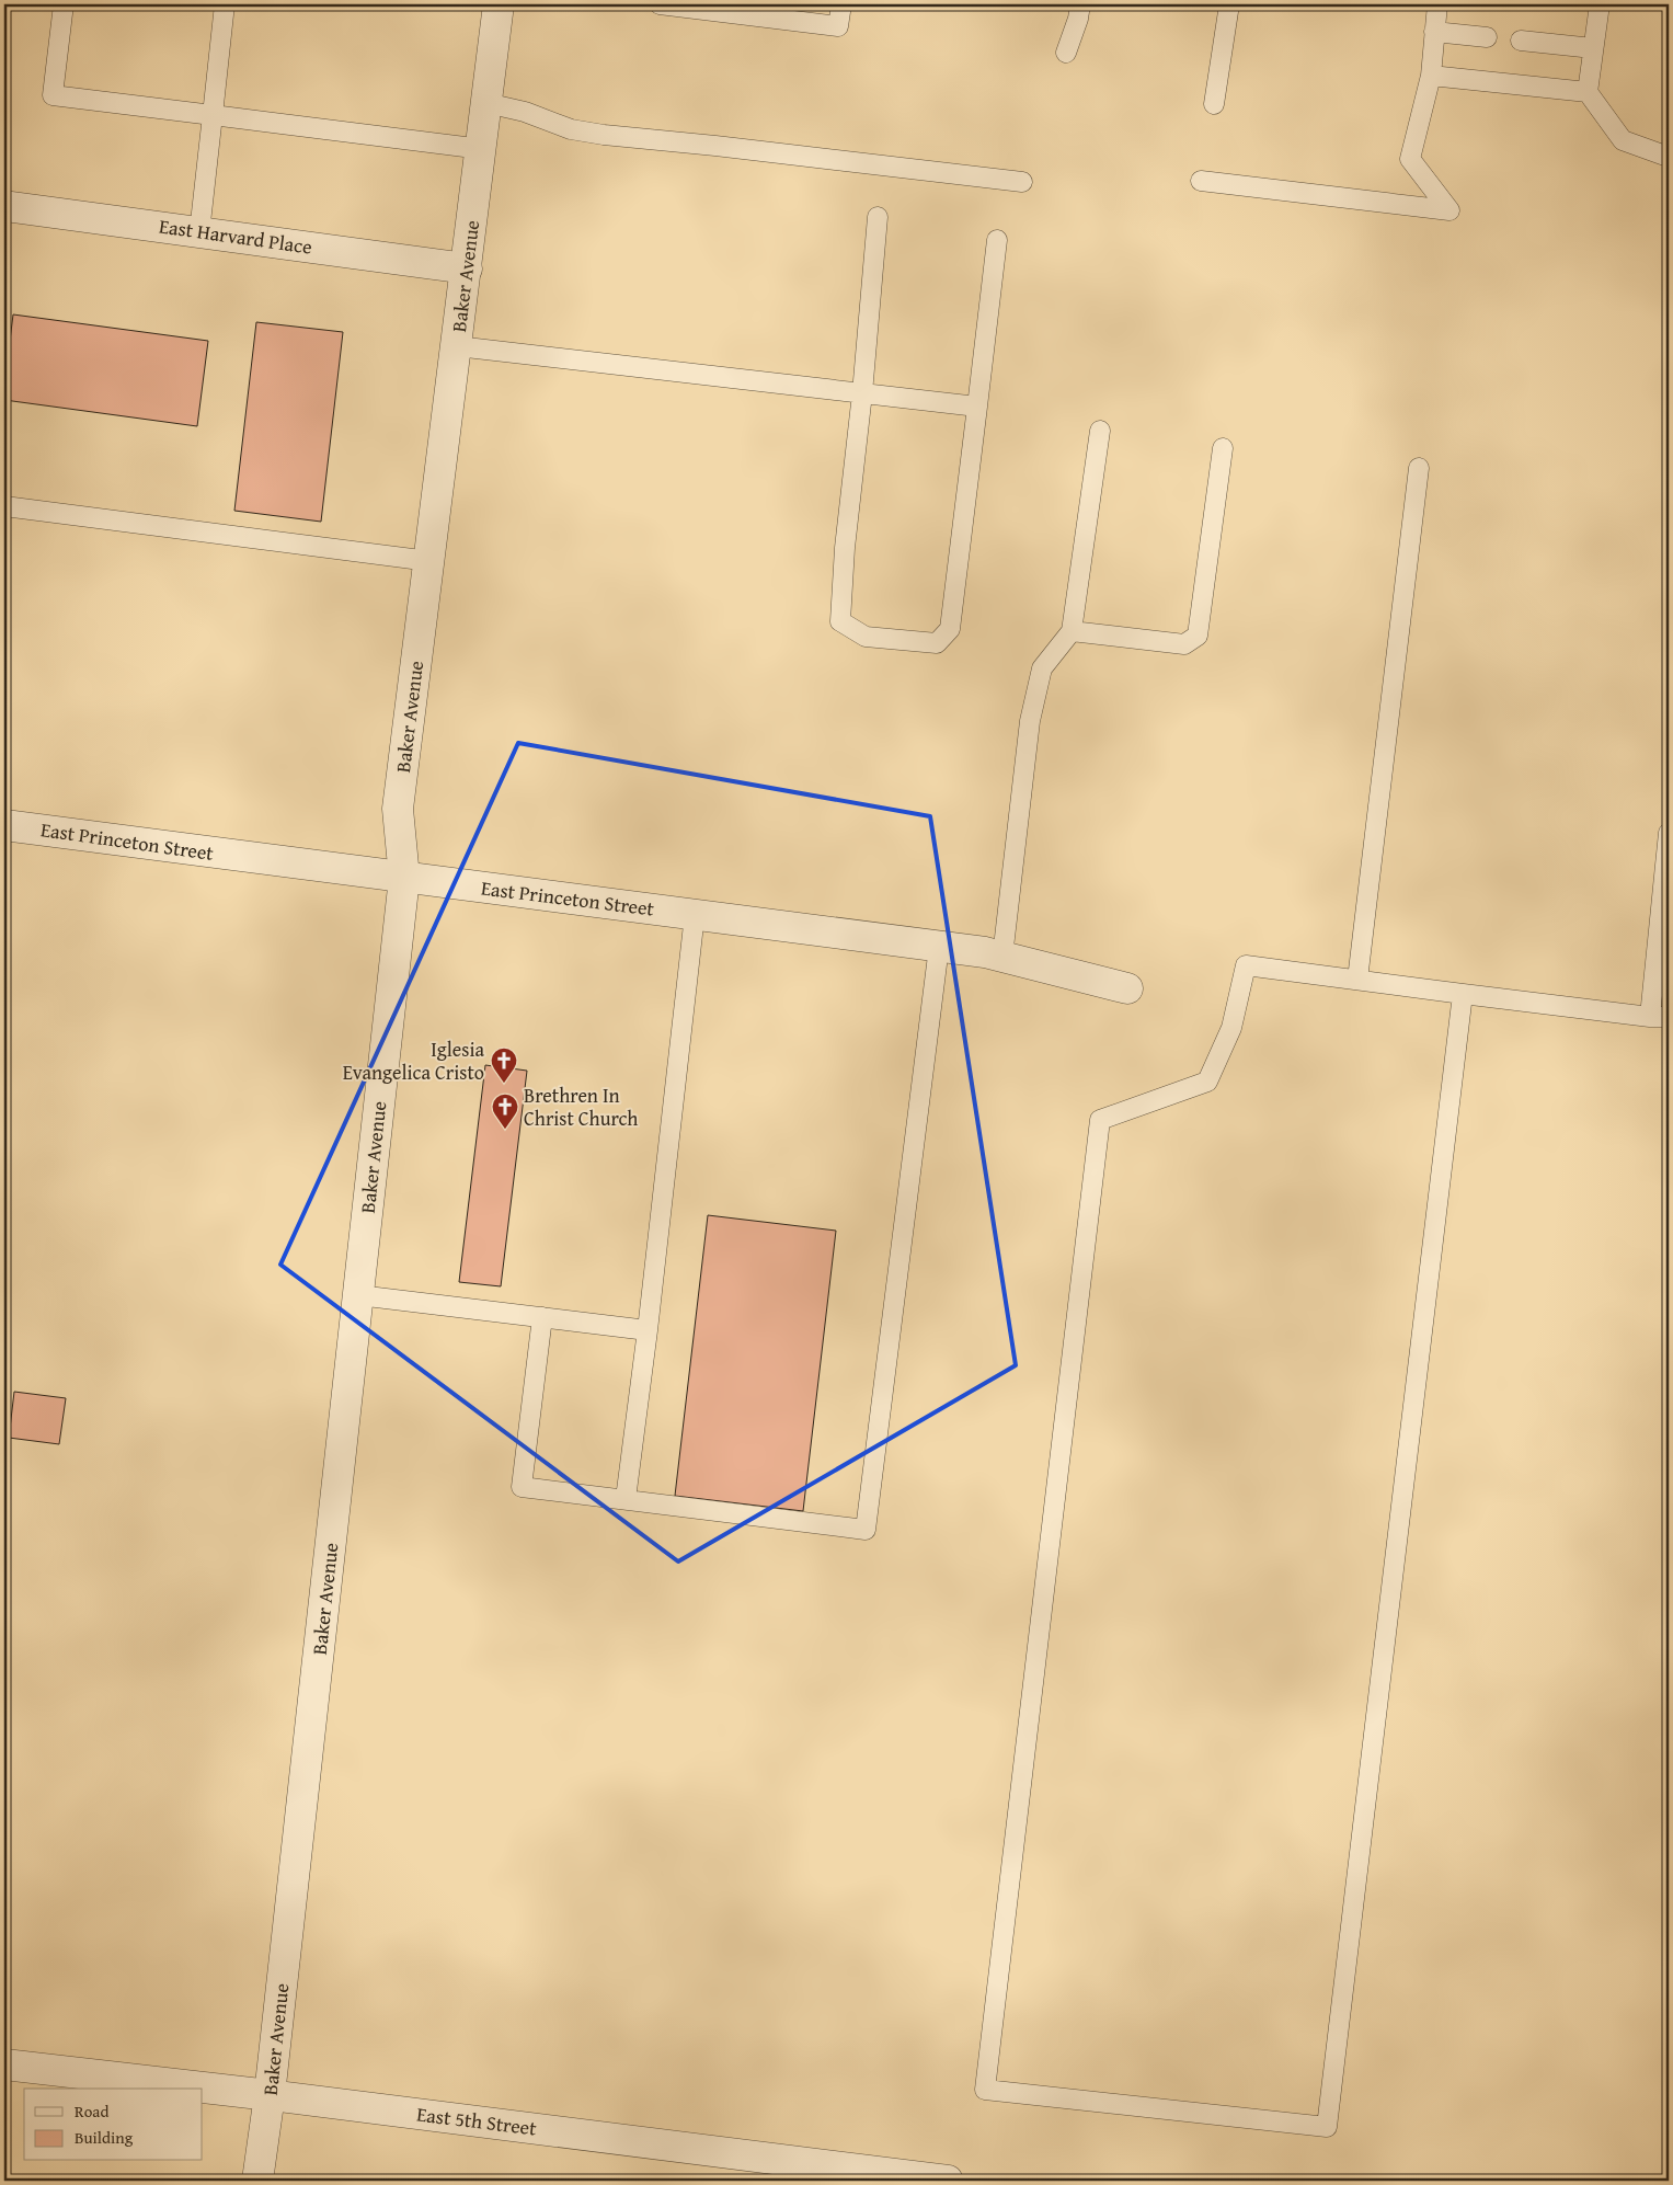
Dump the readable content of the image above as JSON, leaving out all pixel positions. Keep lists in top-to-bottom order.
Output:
{
  "streets": {
    "street": [
      "East Harvard Place",
      "Baker Avenue",
      "East Princeton Street",
      "East 5th Street"
    ]
  },
  "crossings": [
    ["East Harvard Place", "Baker Avenue"],
    ["Baker Avenue", "East Princeton Street"],
    ["Baker Avenue", "East 5th Street"]
  ],
  "places": {
    "church": ["Iglesia Evangelica Cristo", "Brethren In Christ Church"]
  },
  "legend": ["Road", "Building"]
}
